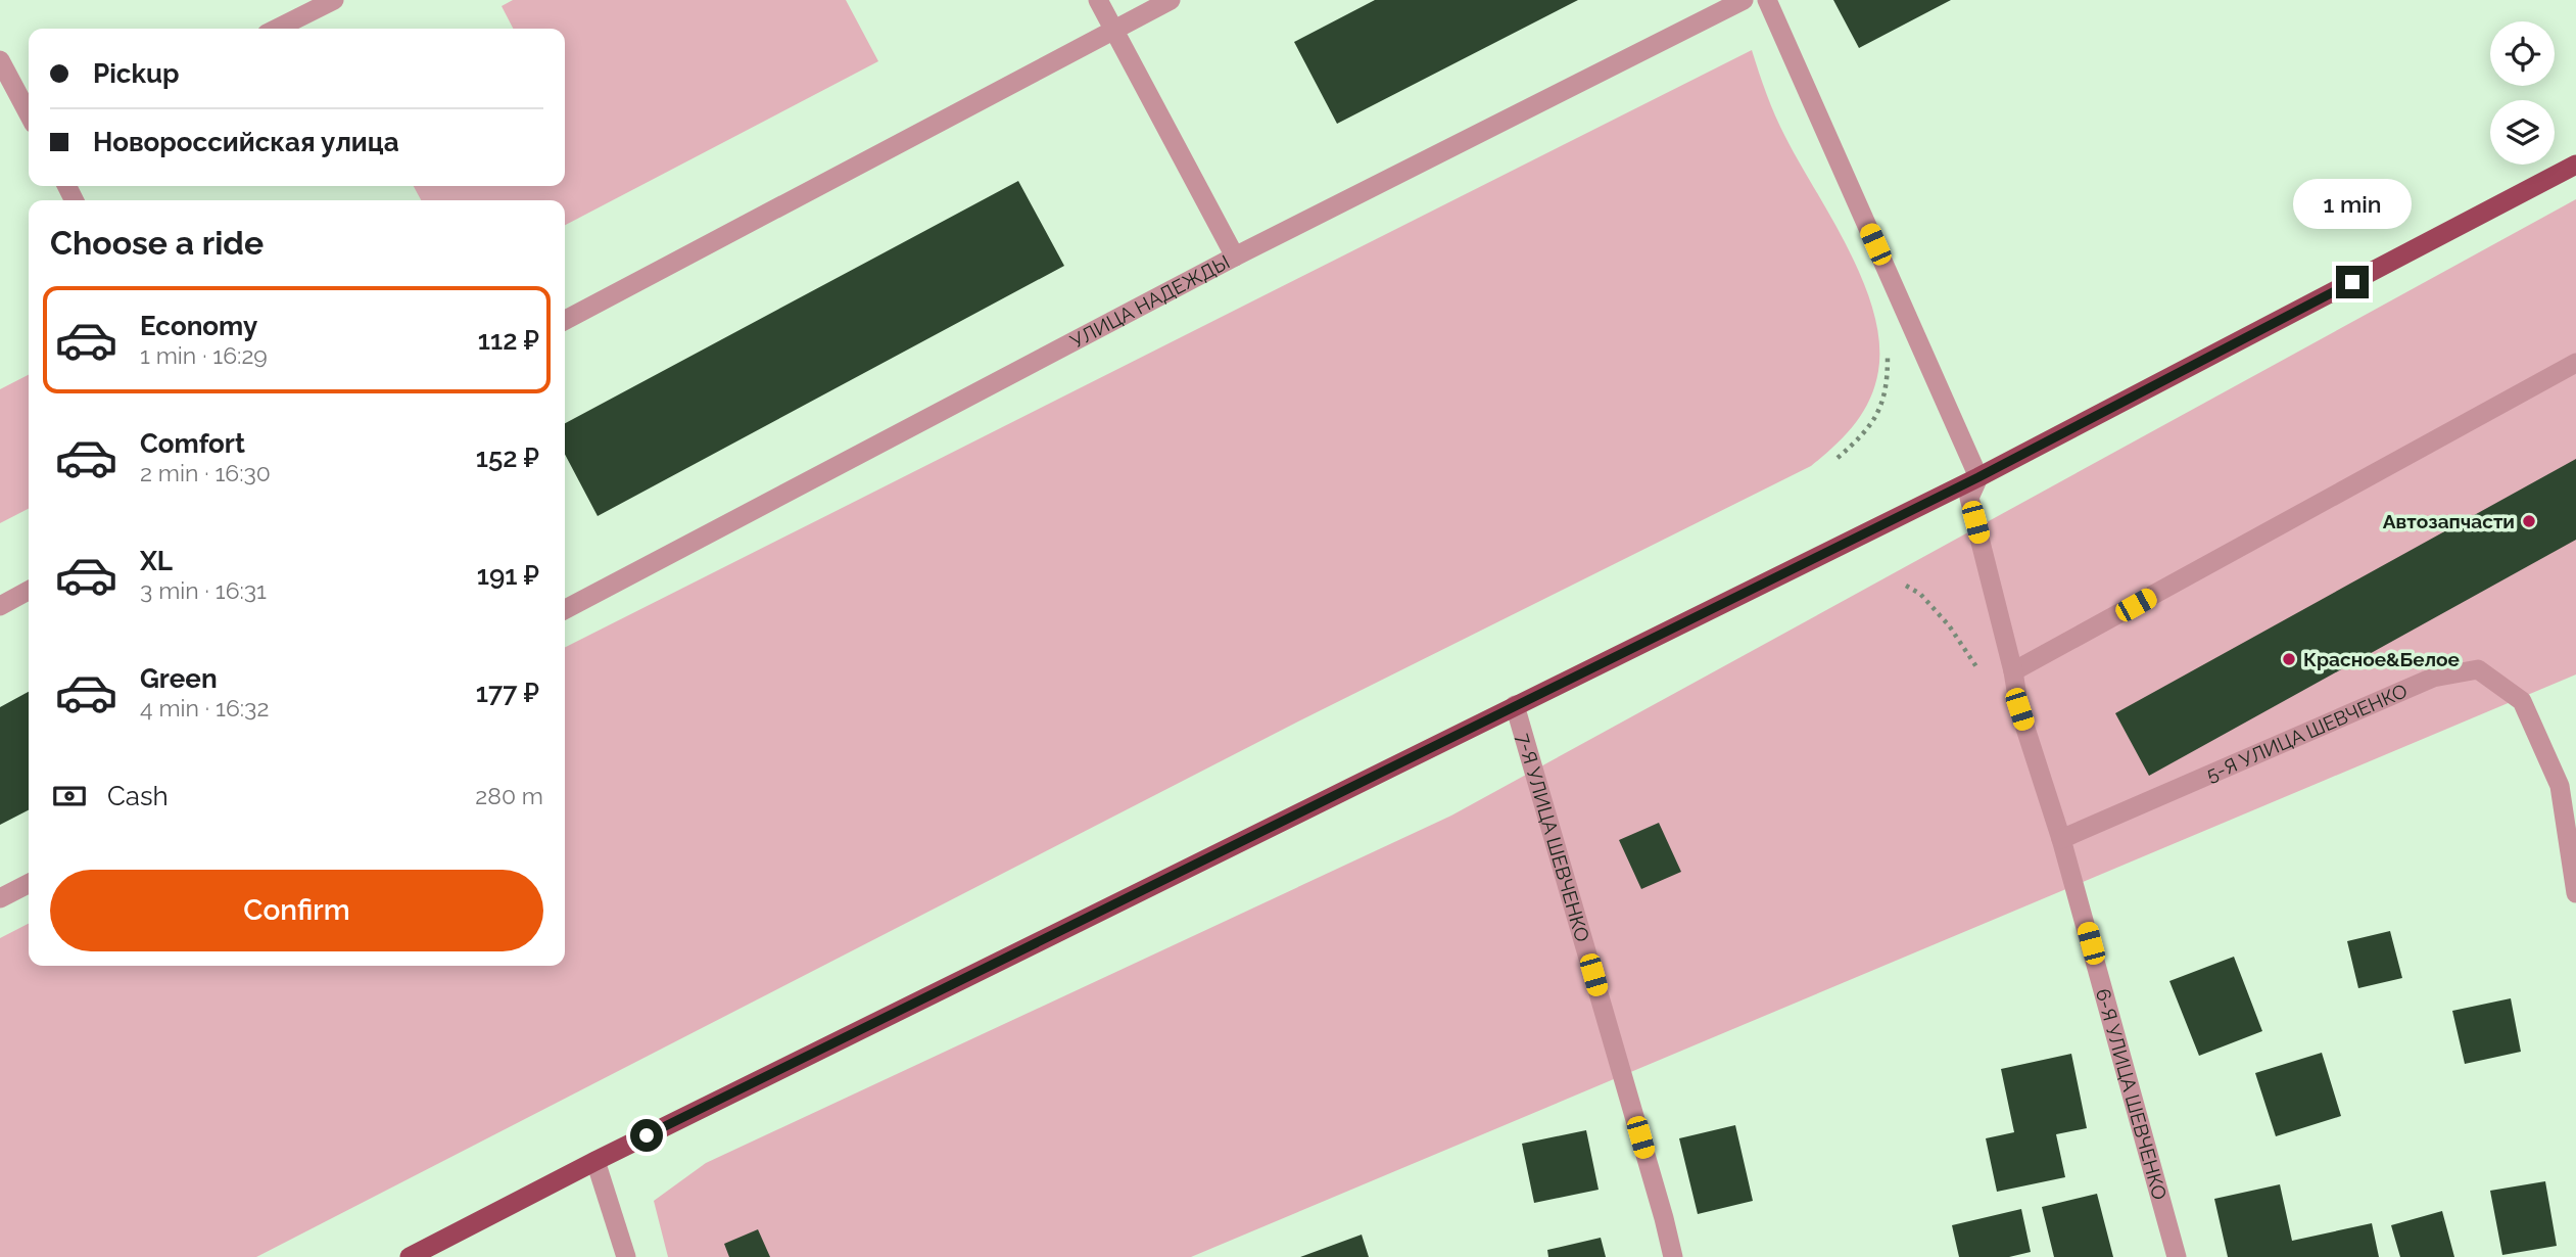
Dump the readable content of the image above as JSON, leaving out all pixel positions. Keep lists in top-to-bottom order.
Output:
{
  "streets": {
    "street": [
      "УЛИЦА НАДЕЖДЫ",
      "5-Я УЛИЦА ШЕВЧЕНКО",
      "7-Я УЛИЦА ШЕВЧЕНКО",
      "6-Я УЛИЦА ШЕВЧЕНКО"
    ]
  },
  "crossings": [
    ["5-Я УЛИЦА ШЕВЧЕНКО", "6-Я УЛИЦА ШЕВЧЕНКО"]
  ],
  "places": ["Автозапчасти", "Красное&Белое"],
  "page": {
    "banner": ["Pickup", "Новороссийская улица"],
    "bubble": "1 min",
    "heading": "Choose a ride",
    "list": [
      {
        "name": "Economy",
        "note": "1 min · 16:29",
        "value": "112 ₽"
      },
      {
        "name": "Comfort",
        "note": "2 min · 16:30",
        "value": "152 ₽"
      },
      {
        "name": "XL",
        "note": "3 min · 16:31",
        "value": "191 ₽"
      },
      {
        "name": "Green",
        "note": "4 min · 16:32",
        "value": "177 ₽"
      }
    ],
    "pay": ["Cash", "280 m"],
    "buttons": "Confirm"
  }
}
